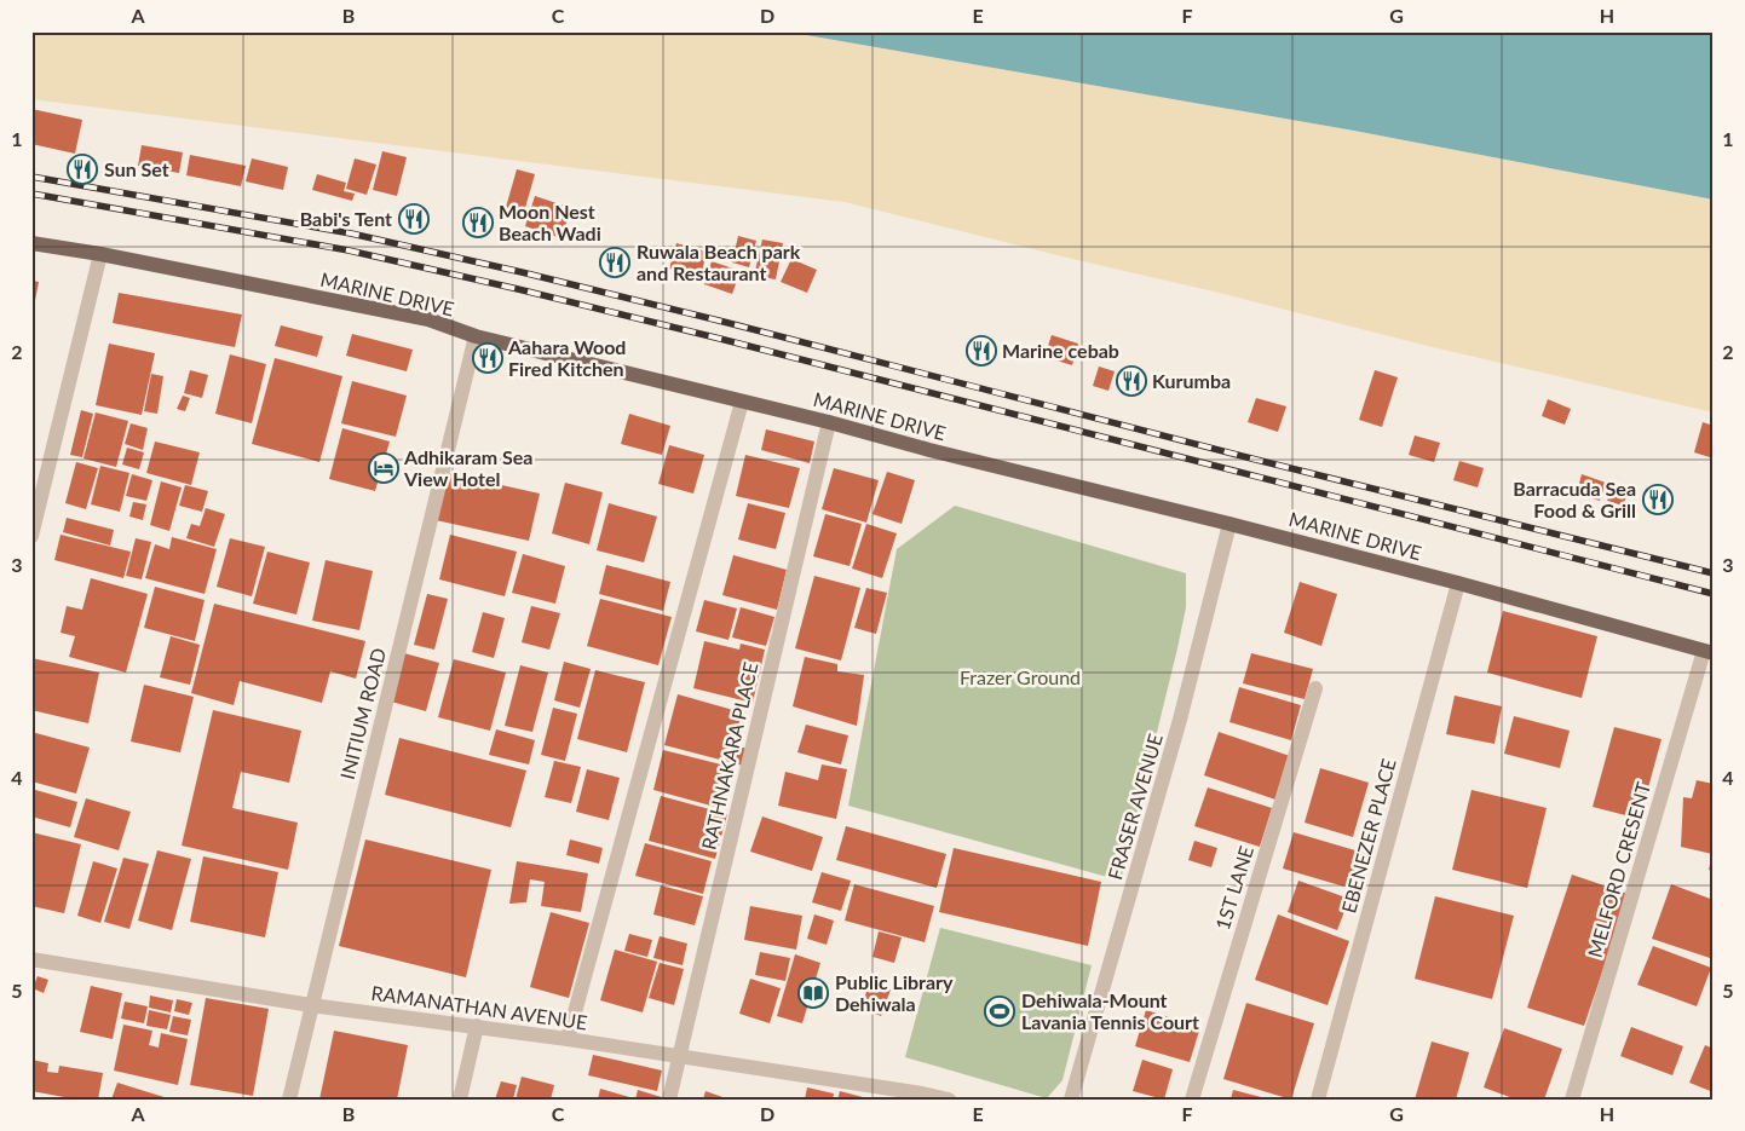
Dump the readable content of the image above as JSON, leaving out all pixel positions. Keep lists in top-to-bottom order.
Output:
{
  "streets": {
    "main road": ["MARINE DRIVE"],
    "street": [
      "INITIUM ROAD",
      "RATHNAKARA PLACE",
      "FRASER AVENUE",
      "EBENEZER PLACE",
      "MELFORD CRESENT",
      "1ST LANE",
      "RAMANATHAN AVENUE"
    ]
  },
  "crossings": [
    ["MARINE DRIVE", "INITIUM ROAD"],
    ["MARINE DRIVE", "RATHNAKARA PLACE"],
    ["MARINE DRIVE", "FRASER AVENUE"],
    ["MARINE DRIVE", "EBENEZER PLACE"],
    ["MARINE DRIVE", "MELFORD CRESENT"],
    ["INITIUM ROAD", "RAMANATHAN AVENUE"],
    ["RATHNAKARA PLACE", "RAMANATHAN AVENUE"]
  ],
  "parks": ["Frazer Ground"],
  "places": {
    "restaurant": [
      "Sun Set",
      "Babi's Tent",
      "Moon Nest Beach Wadi",
      "Ruwala Beach park and Restaurant",
      "Marine cebab",
      "Aahara Wood Fired Kitchen",
      "Kurumba",
      "Barracuda Sea Food & Grill"
    ],
    "hotel": ["Adhikaram Sea View Hotel"],
    "library": ["Public Library Dehiwala"],
    "sports": ["Dehiwala-Mount Lavania Tennis Court"]
  },
  "grid": {
    "columns": [
      "A",
      "B",
      "C",
      "D",
      "E",
      "F",
      "G",
      "H"
    ],
    "rows": [
      "1",
      "2",
      "3",
      "4",
      "5"
    ]
  }
}
